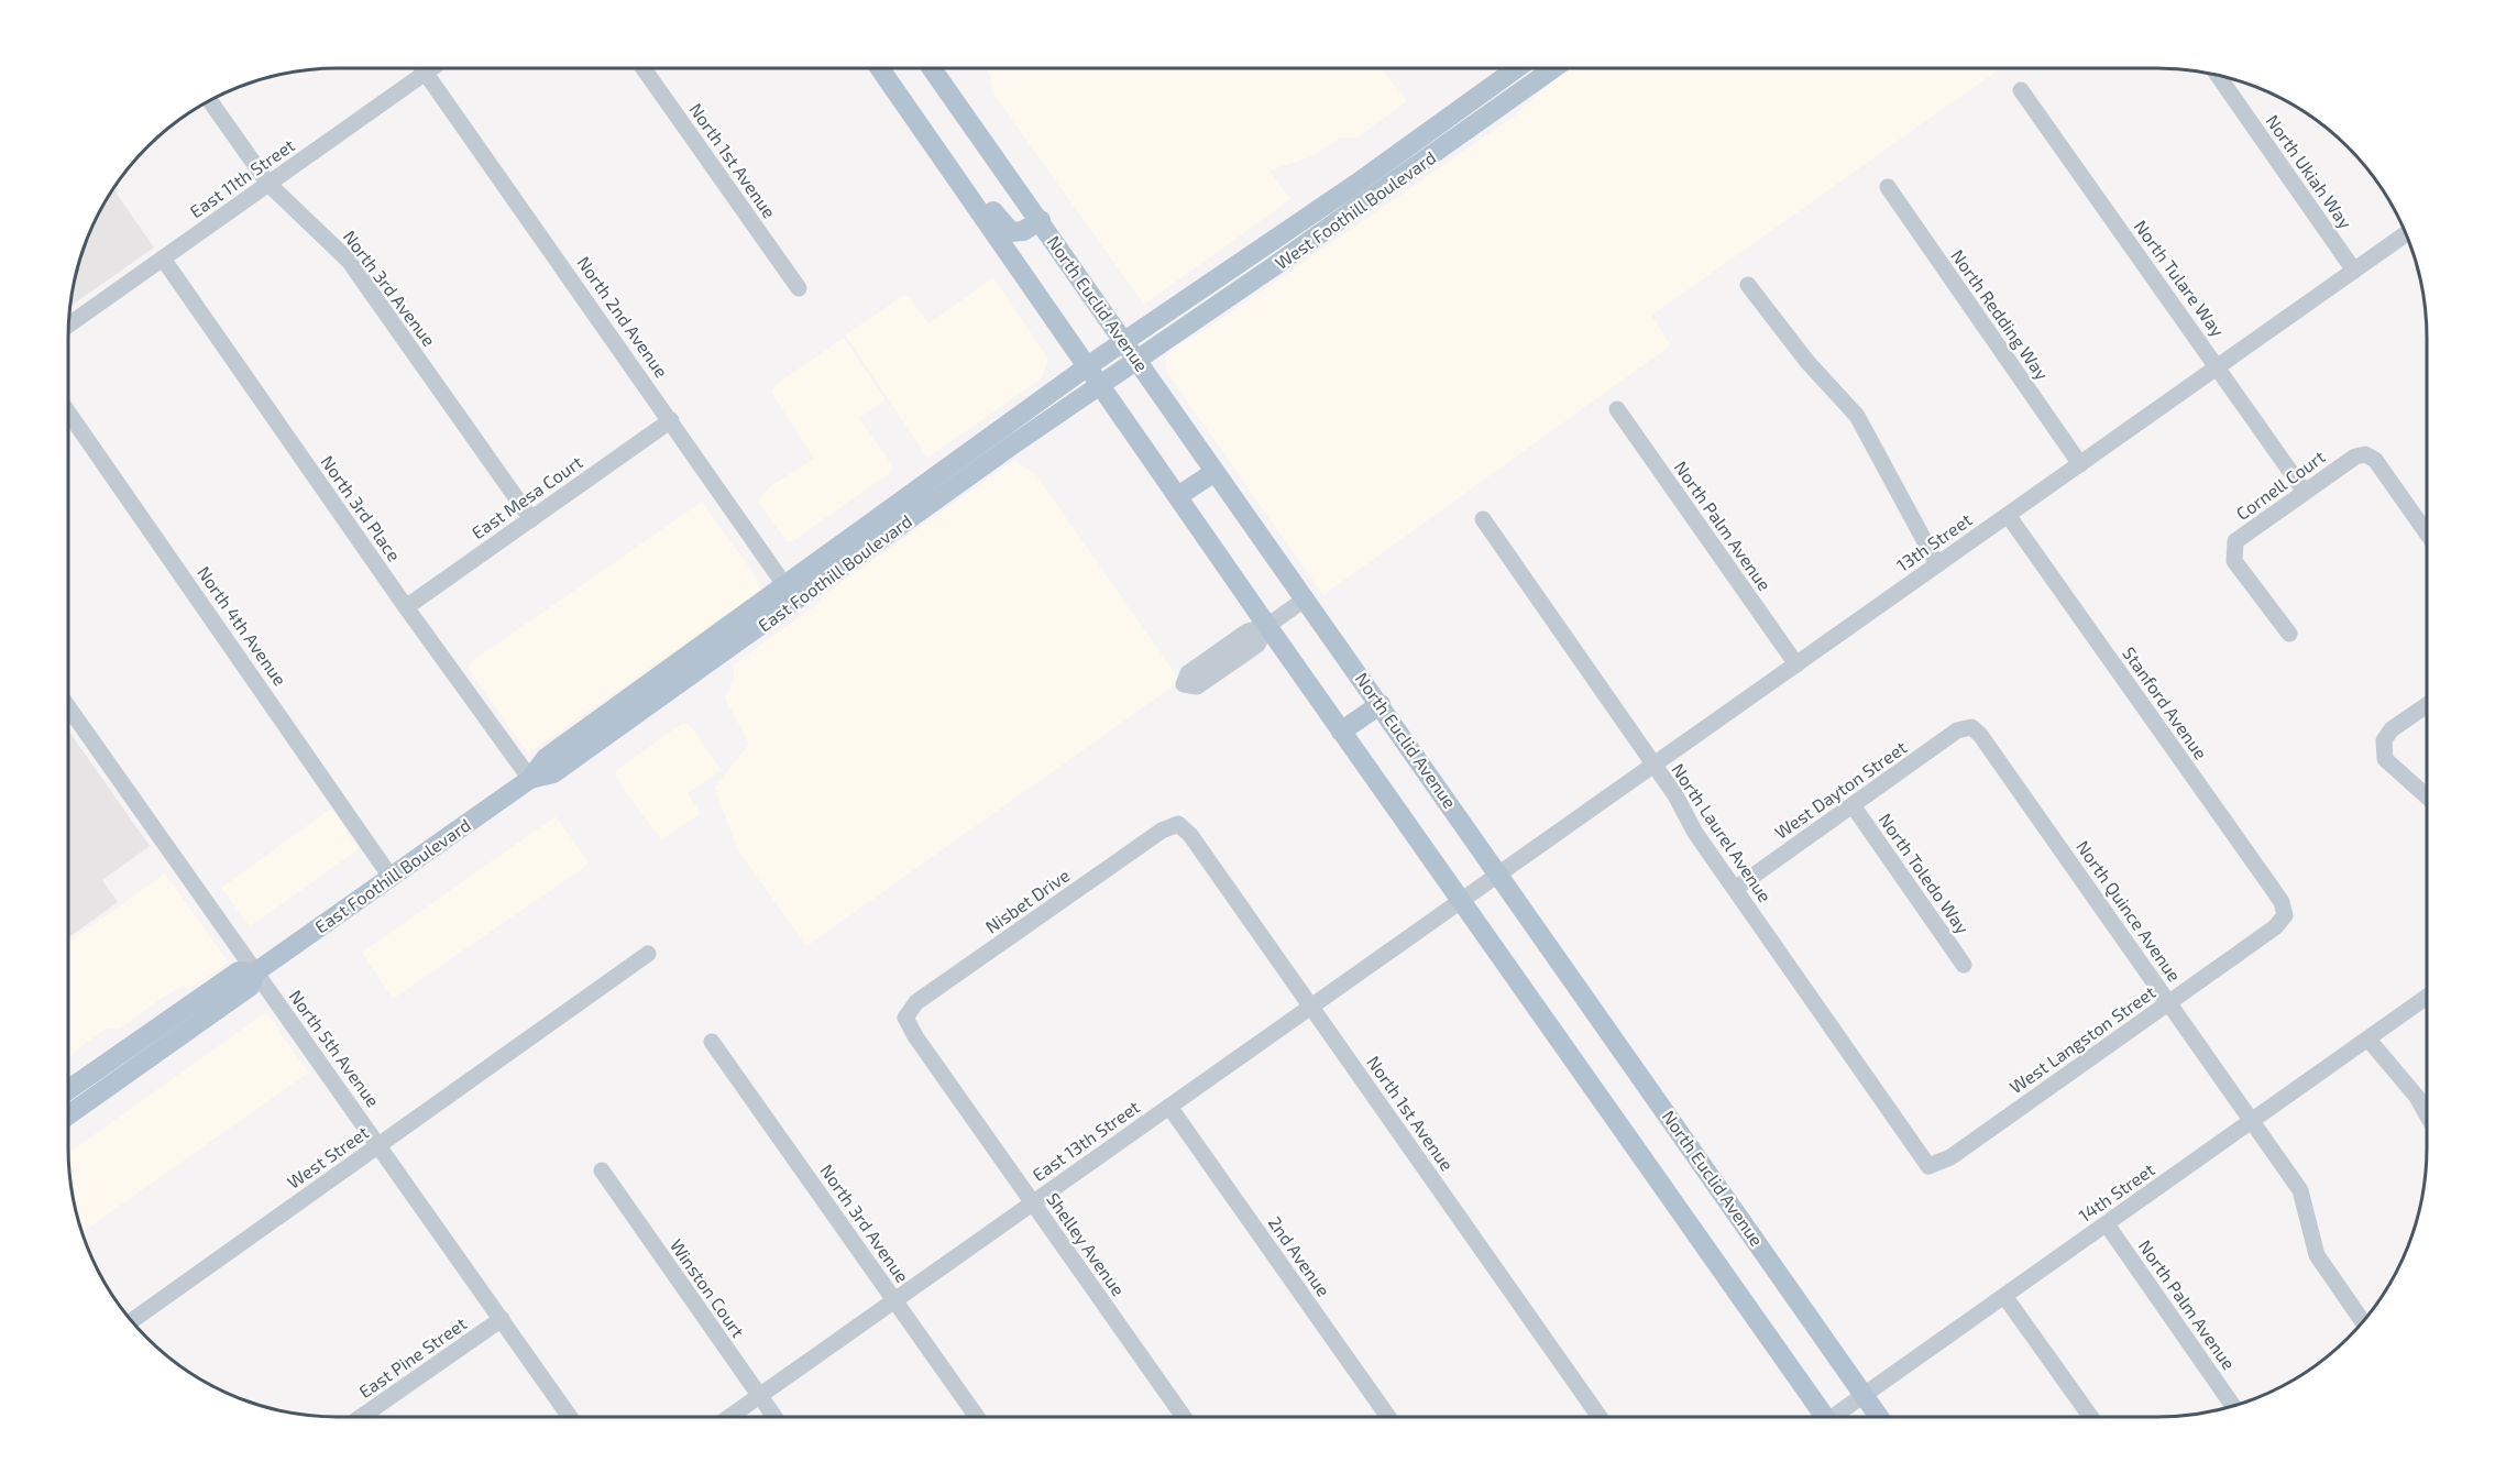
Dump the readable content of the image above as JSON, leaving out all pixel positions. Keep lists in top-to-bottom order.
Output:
{
  "streets": {
    "main road": ["West Foothill Boulevard", "North Euclid Avenue", "East Foothill Boulevard"],
    "street": [
      "North 1st Avenue",
      "North Ukiah Way",
      "East 11th Street",
      "North Tulare Way",
      "North 3rd Avenue",
      "North Redding Way",
      "North 2nd Avenue",
      "Cornell Court",
      "East Mesa Court",
      "North 3rd Place",
      "North Palm Avenue",
      "13th Street",
      "North 4th Avenue",
      "Stanford Avenue",
      "West Dayton Street",
      "North Laurel Avenue",
      "North Toledo Way",
      "Nisbet Drive",
      "North Quince Avenue",
      "West Langston Street",
      "North 5th Avenue",
      "East 13th Street",
      "West Street",
      "14th Street",
      "Shelley Avenue",
      "2nd Avenue",
      "Winston Court",
      "East Pine Street"
    ]
  },
  "crossings": [
    ["North 1st Avenue", "Nisbet Drive"],
    ["North 1st Avenue", "East 13th Street"],
    ["North Ukiah Way", "13th Street"],
    ["East 11th Street", "North 3rd Avenue"],
    ["East 11th Street", "North 2nd Avenue"],
    ["East 11th Street", "North 3rd Place"],
    ["West Foothill Boulevard", "North Euclid Avenue"],
    ["West Foothill Boulevard", "East Foothill Boulevard"],
    ["North Tulare Way", "Cornell Court"],
    ["North Tulare Way", "13th Street"],
    ["North 3rd Avenue", "East Mesa Court"],
    ["North 3rd Avenue", "East 13th Street"],
    ["North Euclid Avenue", "13th Street"],
    ["North Euclid Avenue", "East Foothill Boulevard"],
    ["North Euclid Avenue", "14th Street"],
    ["North Redding Way", "13th Street"],
    ["North 2nd Avenue", "East Mesa Court"],
    ["North 2nd Avenue", "East Foothill Boulevard"],
    ["East Mesa Court", "North 3rd Place"],
    ["North 3rd Place", "East Foothill Boulevard"],
    ["North Palm Avenue", "13th Street"],
    ["North Palm Avenue", "14th Street"],
    ["13th Street", "Stanford Avenue"],
    ["13th Street", "North Laurel Avenue"],
    ["13th Street", "East 13th Street"],
    ["East Foothill Boulevard", "North 4th Avenue"],
    ["East Foothill Boulevard", "North 5th Avenue"],
    ["Stanford Avenue", "West Langston Street"],
    ["West Dayton Street", "North Laurel Avenue"],
    ["West Dayton Street", "North Toledo Way"],
    ["West Dayton Street", "North Quince Avenue"],
    ["North Laurel Avenue", "West Langston Street"],
    ["Nisbet Drive", "Shelley Avenue"],
    ["North Quince Avenue", "West Langston Street"],
    ["North Quince Avenue", "14th Street"],
    ["North 5th Avenue", "West Street"],
    ["North 5th Avenue", "East Pine Street"],
    ["East 13th Street", "Shelley Avenue"],
    ["East 13th Street", "2nd Avenue"],
    ["East 13th Street", "Winston Court"]
  ]
}
